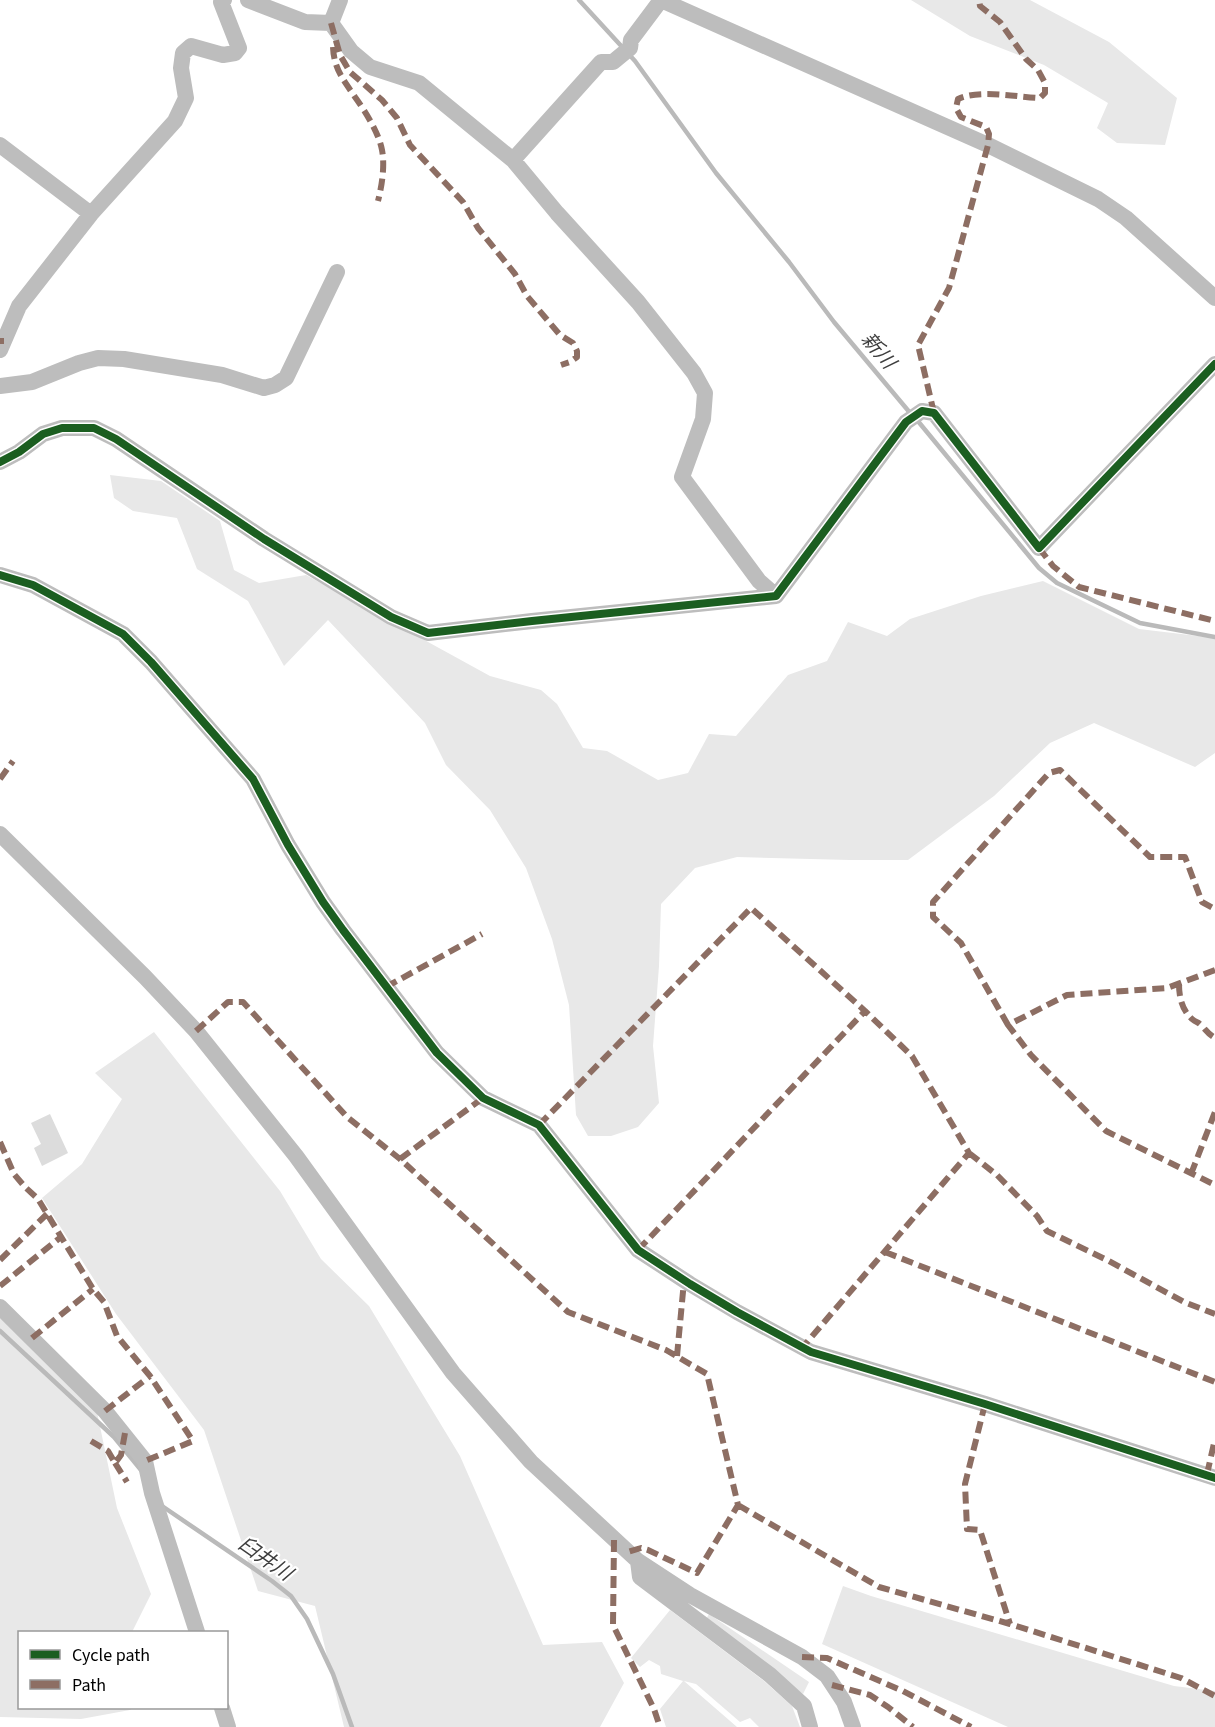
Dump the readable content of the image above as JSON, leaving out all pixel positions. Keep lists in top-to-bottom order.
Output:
{
  "water": ["新川", "臼井川"],
  "legend": ["Cycle path", "Path"]
}
